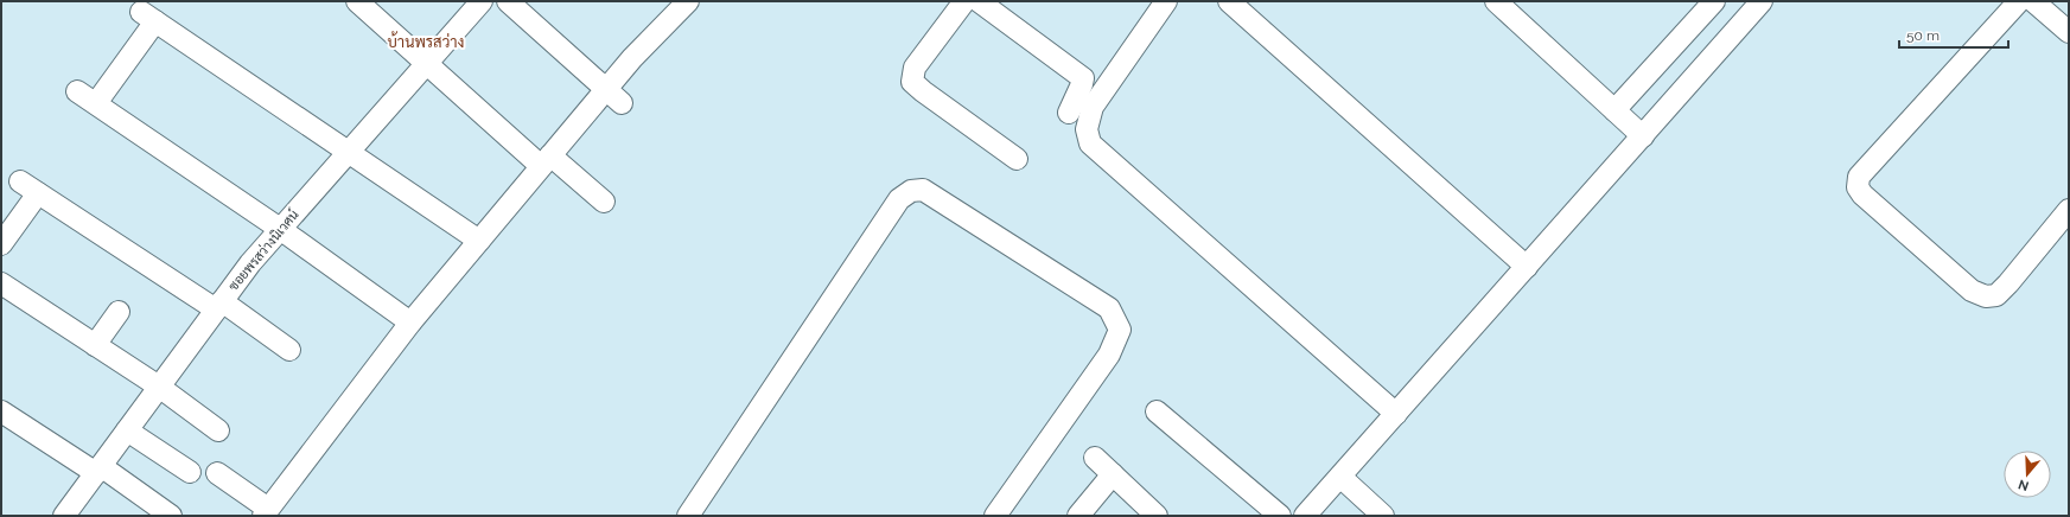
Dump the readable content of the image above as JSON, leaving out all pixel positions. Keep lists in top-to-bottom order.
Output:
{
  "streets": {
    "street": ["ซอยพรสว่างนิเวศน์"]
  },
  "districts": ["บ้านพรสว่าง"],
  "scale_bar": "50 m",
  "north": "bottom"
}
